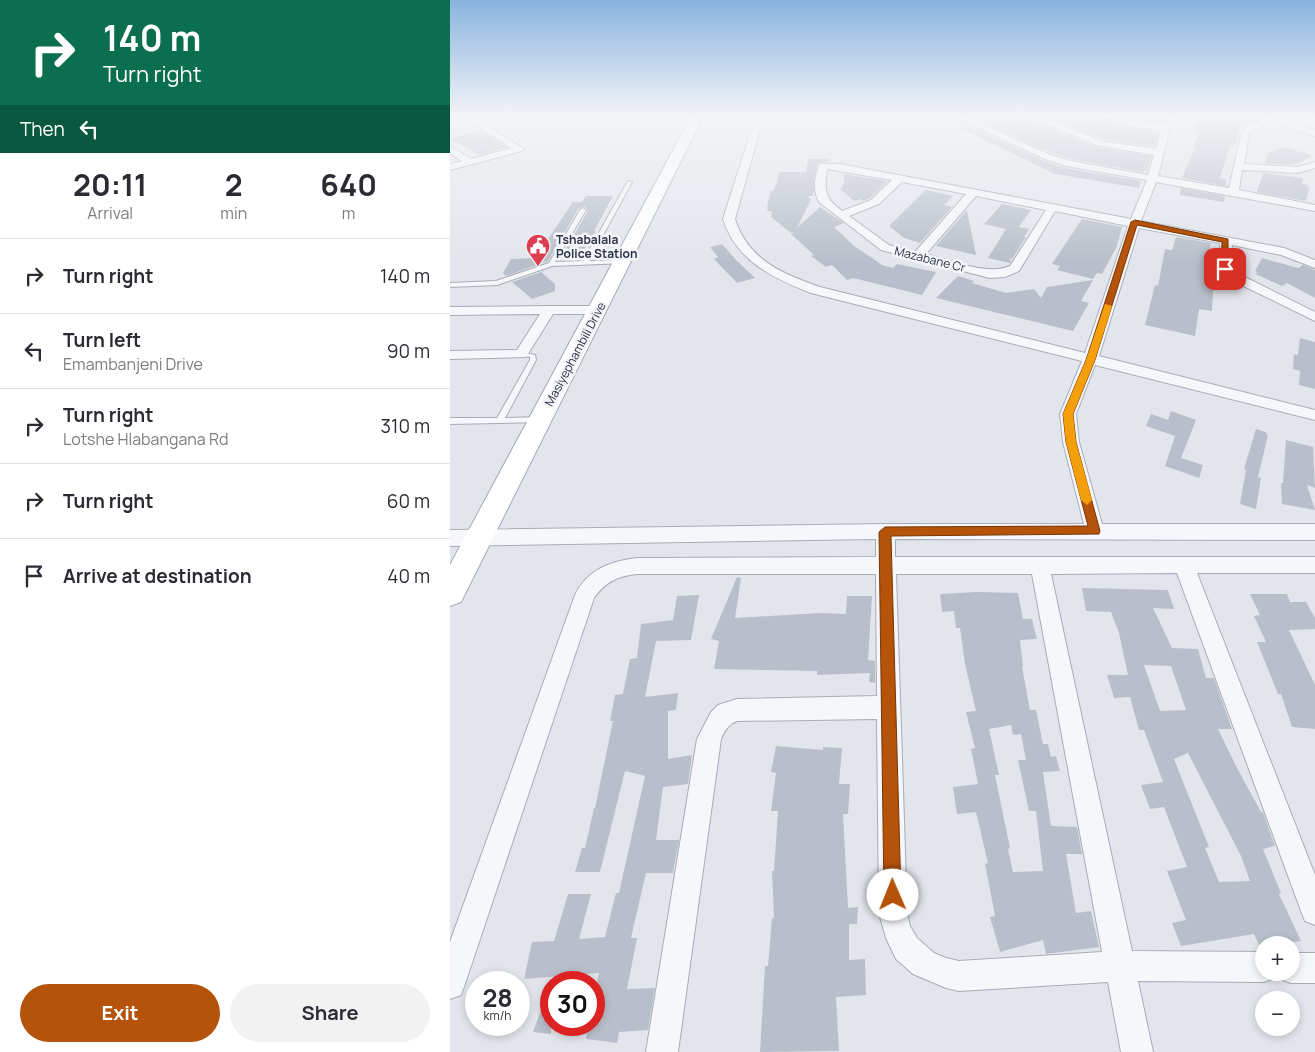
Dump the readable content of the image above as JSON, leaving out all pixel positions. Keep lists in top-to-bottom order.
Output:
{
  "streets": {
    "main road": ["Masiyephambili Drive"],
    "street": ["Mazabane Cr"]
  },
  "places": {
    "public building": ["Tshabalala Police Station"]
  },
  "page": {
    "turn": ["140 m", "Turn right"],
    "then": "Then",
    "eta": [
      "20:11",
      "Arrival",
      "2",
      "min",
      "640",
      "m"
    ],
    "list": [
      {
        "name": "Turn right",
        "value": "140 m"
      },
      {
        "name": "Turn left",
        "note": "Emambanjeni Drive",
        "value": "90 m"
      },
      {
        "name": "Turn right",
        "note": "Lotshe Hlabangana Rd",
        "value": "310 m"
      },
      {
        "name": "Turn right",
        "value": "60 m"
      },
      {
        "name": "Arrive at destination",
        "value": "40 m"
      }
    ],
    "map_buttons": ["+", "−"],
    "speed": "28 km/h",
    "limit": "30",
    "buttons": ["Exit", "Share"]
  }
}
